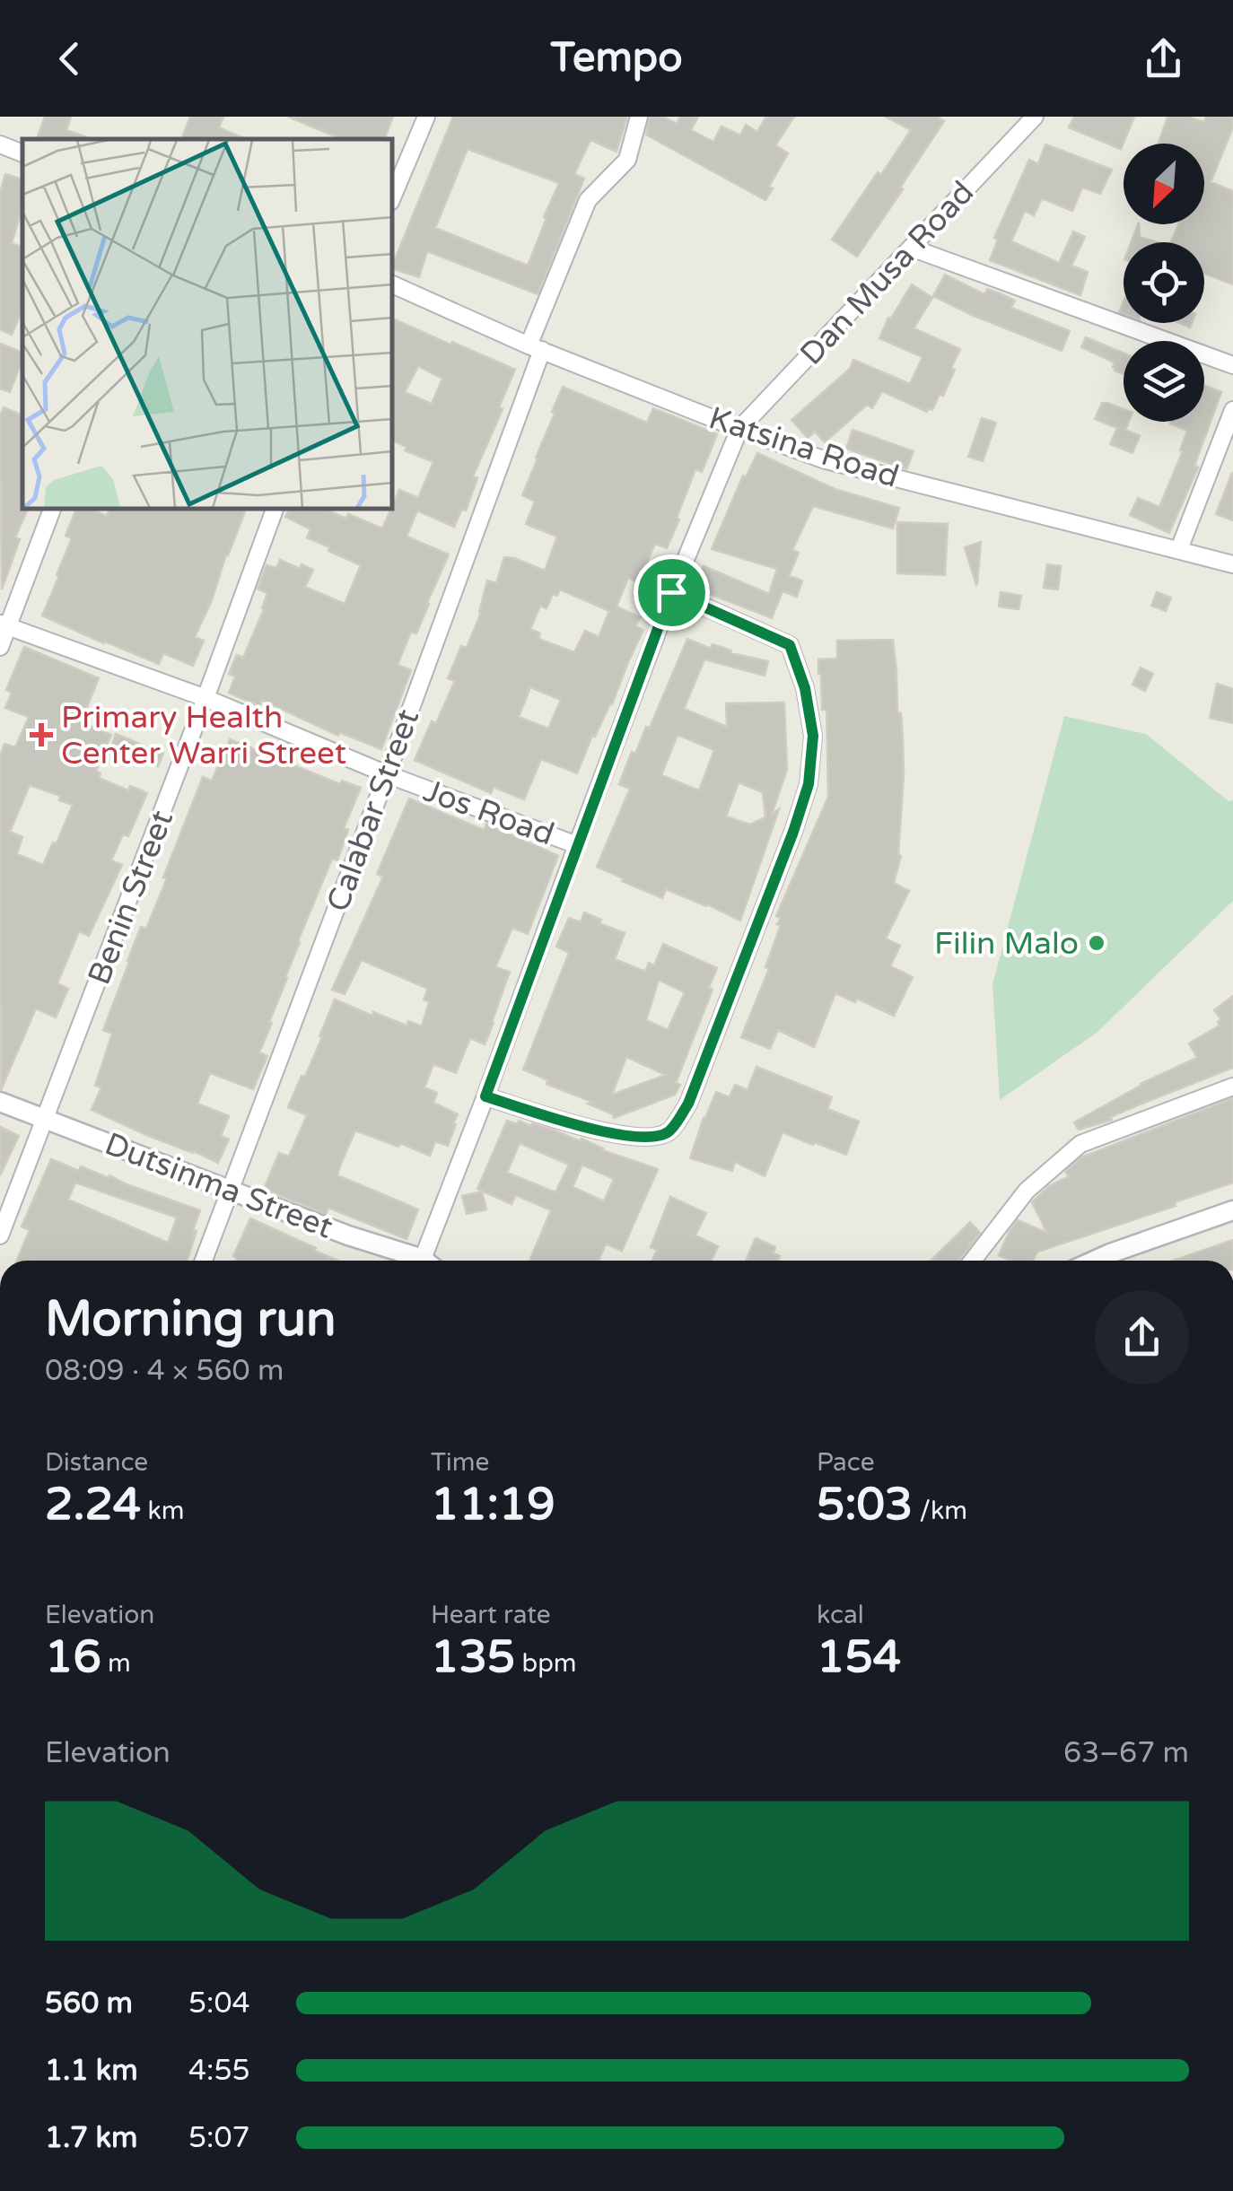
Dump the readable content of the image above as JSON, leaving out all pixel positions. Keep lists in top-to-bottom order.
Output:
{
  "streets": {
    "street": [
      "Dan Musa Road",
      "Katsina Road",
      "Calabar Street",
      "Jos Road",
      "Benin Street",
      "Dutsinma Street"
    ]
  },
  "crossings": [
    ["Dan Musa Road", "Katsina Road"],
    ["Katsina Road", "Calabar Street"],
    ["Calabar Street", "Jos Road"],
    ["Calabar Street", "Dutsinma Street"],
    ["Jos Road", "Benin Street"],
    ["Benin Street", "Dutsinma Street"]
  ],
  "places": {
    "health": ["Primary Health Center Warri Street"],
    "other": ["Filin Malo"]
  },
  "north": "bottom left",
  "page": {
    "header": "Tempo",
    "heading": ["Morning run", "08:09 · 4 × 560 m"],
    "stats": [
      ["Distance", "2.24 km"],
      ["Time", "11:19"],
      ["Pace", "5:03 /km"],
      ["Elevation", "16 m"],
      ["Heart rate", "135 bpm"],
      ["kcal", "154"]
    ],
    "chart": ["Elevation", "63–67 m"],
    "list": [
      {
        "name": "560 m",
        "note": "5:04"
      },
      {
        "name": "1.1 km",
        "note": "4:55"
      },
      {
        "name": "1.7 km",
        "note": "5:07"
      }
    ]
  }
}
